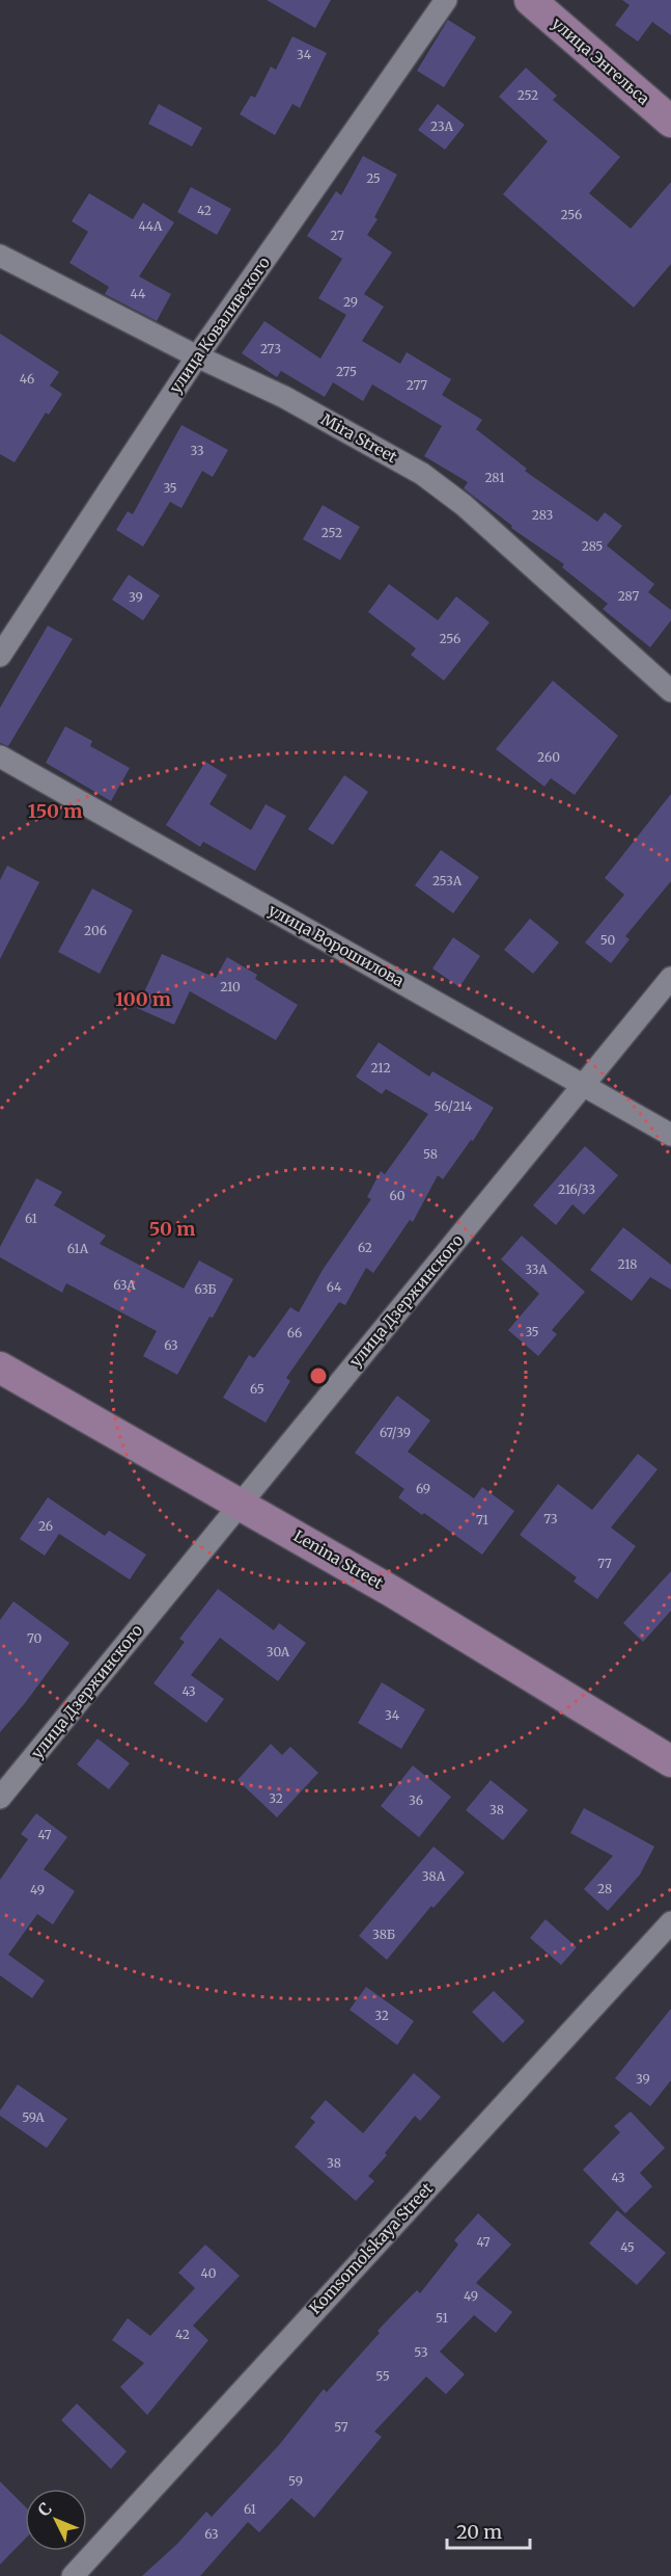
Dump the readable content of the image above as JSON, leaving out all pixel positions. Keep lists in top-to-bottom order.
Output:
{
  "streets": {
    "street": [
      "улица Энгельса",
      "улица Коваливского",
      "Mira Street",
      "улица Ворошилова",
      "улица Дзержинского",
      "Lenina Street",
      "Komsomolskaya Street"
    ]
  },
  "crossings": [
    ["улица Коваливского", "Mira Street"],
    ["улица Ворошилова", "улица Дзержинского"],
    ["улица Дзержинского", "Lenina Street"]
  ],
  "house_numbers": [
    "34",
    "252",
    "23А",
    "25",
    "42",
    "256",
    "44А",
    "27",
    "44",
    "29",
    "273",
    "275",
    "46",
    "277",
    "33",
    "281",
    "35",
    "283",
    "252",
    "285",
    "287",
    "39",
    "256",
    "260",
    "253А",
    "206",
    "50",
    "210",
    "212",
    "56/214",
    "58",
    "216/33",
    "60",
    "61",
    "62",
    "61А",
    "218",
    "33А",
    "63А",
    "64",
    "63Б",
    "35",
    "66",
    "63",
    "65",
    "67/39",
    "69",
    "73",
    "71",
    "26",
    "77",
    "70",
    "30А",
    "43",
    "34",
    "32",
    "36",
    "38",
    "47",
    "38А",
    "28",
    "49",
    "38Б",
    "32",
    "39",
    "59А",
    "38",
    "43",
    "47",
    "45",
    "40",
    "49",
    "51",
    "42",
    "53",
    "55",
    "57",
    "59",
    "61",
    "63"
  ],
  "scale_bar": "20 m",
  "north": "top left",
  "rings": ["150 m", "100 m", "50 m"]
}
